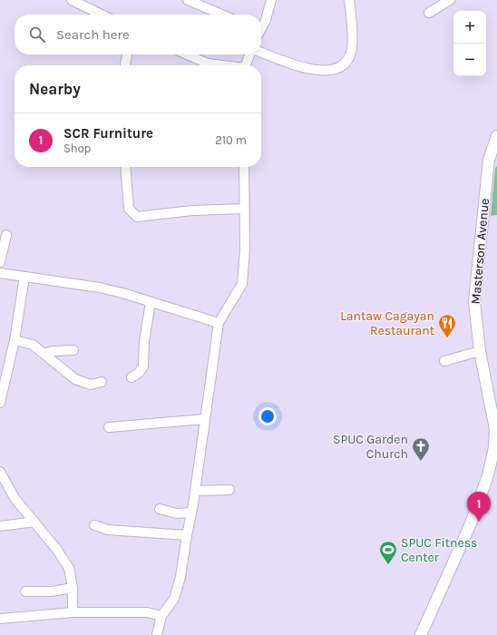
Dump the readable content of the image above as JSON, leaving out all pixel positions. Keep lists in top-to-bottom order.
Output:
{
  "streets": {
    "main road": ["Masterson Avenue"]
  },
  "places": {
    "restaurant": ["Lantaw Cagayan Restaurant"],
    "church": ["SPUC Garden Church"],
    "sports": ["SPUC Fitness Center"]
  },
  "page": {
    "map_buttons": ["+", "−"],
    "search": "Search here",
    "heading": "Nearby",
    "list": [
      {
        "mark": "1",
        "name": "SCR Furniture",
        "note": "Shop",
        "value": "210 m"
      }
    ],
    "pins": "1"
  }
}
